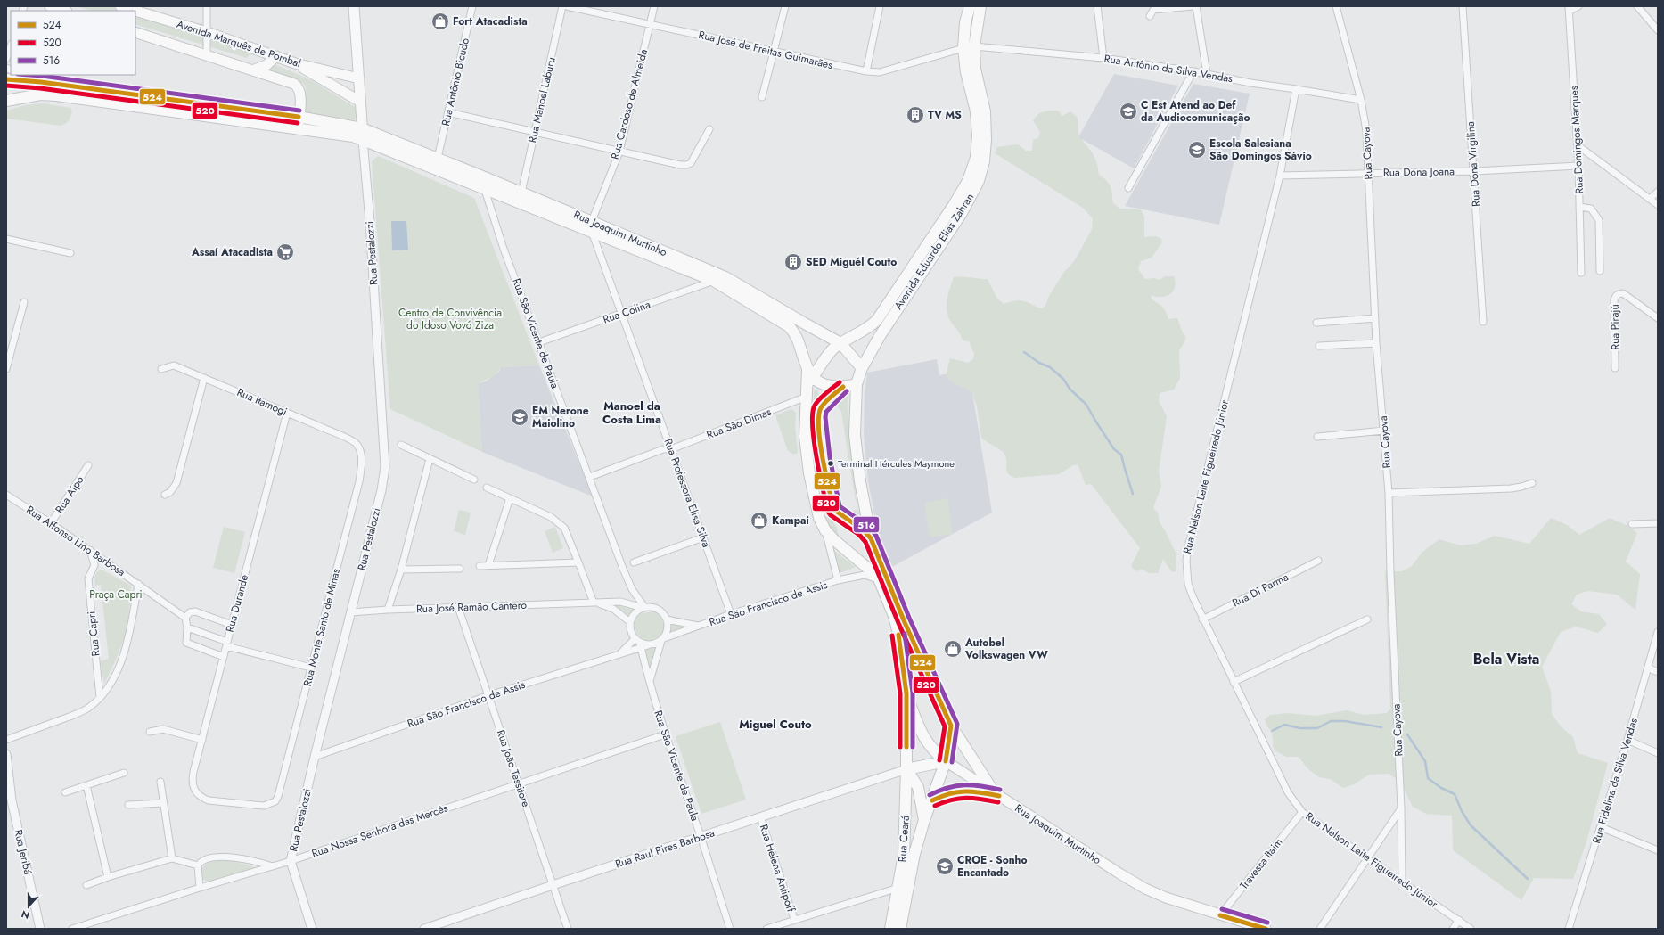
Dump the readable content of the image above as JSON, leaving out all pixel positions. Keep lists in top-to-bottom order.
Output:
{
  "streets": {
    "main road": [
      "Avenida Marquês de Pombal",
      "Rua Joaquim Murtinho",
      "Avenida Eduardo Elias Zahran",
      "Rua Ceará"
    ],
    "street": [
      "Rua José de Freitas Guimarães",
      "Rua Antônio da Silva Vendas",
      "Rua Antônio Bicudo",
      "Rua Manoel Laburu",
      "Rua Cardoso de Almeida",
      "Rua Domingos Marques",
      "Rua Cayova",
      "Rua Dona Virgilina",
      "Rua Dona Joana",
      "Rua Pestalozzi",
      "Rua Colina",
      "Rua Pirajú",
      "Rua São Vicente de Paula",
      "Rua Itamogi",
      "Rua São Dimas",
      "Rua Nelson Leite Figueiredo Júnior",
      "Rua Professora Elisa Silva",
      "Rua Aipo",
      "Rua Affonso Lino Barbosa",
      "Rua Di Parma",
      "Rua Durande",
      "Rua São Francisco de Assis",
      "Rua José Ramão Cantero",
      "Rua Monte Santo de Minas",
      "Rua Capri",
      "Rua João Tessitore",
      "Rua Fidelina da Silva Vendas",
      "Rua Nossa Senhora das Mercês",
      "Rua Raul Pires Barbosa",
      "Rua Jeribá",
      "Travessa Itaim",
      "Rua Helena Antipoff"
    ]
  },
  "crossings": [
    ["Avenida Marquês de Pombal", "Rua Joaquim Murtinho"],
    ["Rua José de Freitas Guimarães", "Rua Antônio da Silva Vendas"],
    ["Rua José de Freitas Guimarães", "Rua Cardoso de Almeida"],
    ["Rua José de Freitas Guimarães", "Avenida Eduardo Elias Zahran"],
    ["Rua Antônio da Silva Vendas", "Rua Cayova"],
    ["Rua Antônio da Silva Vendas", "Avenida Eduardo Elias Zahran"],
    ["Rua Antônio da Silva Vendas", "Rua Nelson Leite Figueiredo Júnior"],
    ["Rua Antônio Bicudo", "Rua Joaquim Murtinho"],
    ["Rua Manoel Laburu", "Rua Joaquim Murtinho"],
    ["Rua Cardoso de Almeida", "Rua Joaquim Murtinho"],
    ["Rua Cardoso de Almeida", "Rua Professora Elisa Silva"],
    ["Rua Domingos Marques", "Rua Dona Joana"],
    ["Rua Cayova", "Rua Dona Joana"],
    ["Rua Cayova", "Rua Nelson Leite Figueiredo Júnior"],
    ["Rua Dona Virgilina", "Rua Dona Joana"],
    ["Rua Dona Joana", "Rua Nelson Leite Figueiredo Júnior"],
    ["Rua Joaquim Murtinho", "Avenida Eduardo Elias Zahran"],
    ["Rua Joaquim Murtinho", "Rua Pestalozzi"],
    ["Rua Joaquim Murtinho", "Rua Colina"],
    ["Rua Joaquim Murtinho", "Rua São Vicente de Paula"],
    ["Rua Joaquim Murtinho", "Rua São Dimas"],
    ["Rua Joaquim Murtinho", "Rua Professora Elisa Silva"],
    ["Rua Joaquim Murtinho", "Rua São Francisco de Assis"],
    ["Rua Joaquim Murtinho", "Rua Ceará"],
    ["Rua Joaquim Murtinho", "Travessa Itaim"],
    ["Rua Pestalozzi", "Rua São Francisco de Assis"],
    ["Rua Pestalozzi", "Rua José Ramão Cantero"],
    ["Rua Pestalozzi", "Rua Nossa Senhora das Mercês"],
    ["Rua Colina", "Rua São Vicente de Paula"],
    ["Rua Colina", "Rua Professora Elisa Silva"],
    ["Rua São Vicente de Paula", "Rua São Dimas"],
    ["Rua São Vicente de Paula", "Rua São Francisco de Assis"],
    ["Rua São Vicente de Paula", "Rua José Ramão Cantero"],
    ["Rua São Vicente de Paula", "Rua Nossa Senhora das Mercês"],
    ["Rua São Vicente de Paula", "Rua Raul Pires Barbosa"],
    ["Rua Itamogi", "Rua Durande"],
    ["Rua Itamogi", "Rua Monte Santo de Minas"],
    ["Rua São Dimas", "Rua Professora Elisa Silva"],
    ["Rua Nelson Leite Figueiredo Júnior", "Rua Di Parma"],
    ["Rua Nelson Leite Figueiredo Júnior", "Travessa Itaim"],
    ["Rua Professora Elisa Silva", "Rua São Francisco de Assis"],
    ["Rua Aipo", "Rua Affonso Lino Barbosa"],
    ["Rua Affonso Lino Barbosa", "Rua Capri"],
    ["Rua Durande", "Rua Monte Santo de Minas"],
    ["Rua São Francisco de Assis", "Rua José Ramão Cantero"],
    ["Rua São Francisco de Assis", "Rua João Tessitore"],
    ["Rua José Ramão Cantero", "Rua João Tessitore"],
    ["Rua João Tessitore", "Rua Nossa Senhora das Mercês"],
    ["Rua João Tessitore", "Rua Raul Pires Barbosa"],
    ["Rua Ceará", "Rua Raul Pires Barbosa"],
    ["Rua Raul Pires Barbosa", "Rua Helena Antipoff"]
  ],
  "districts": ["Manoel da Costa Lima", "Bela Vista", "Miguel Couto"],
  "parks": ["Centro de Convivência do Idoso Vovó Ziza", "Praça Capri"],
  "places": {
    "shop": ["Fort Atacadista", "Kampai", "Autobel Volkswagen VW"],
    "school or university": [
      "C Est Atend ao Def da Audiocomunicação",
      "Escola Salesiana São Domingos Sávio",
      "EM Nerone Maiolino",
      "CROE - Sonho Encantado"
    ],
    "building": ["TV MS", "SED Miguél Couto"],
    "supermarket": ["Assaí Atacadista"],
    "other": ["Terminal Hércules Maymone"]
  },
  "lines": ["transit line 516", "transit line 524", "transit line 520"],
  "legend": ["524", "520", "516"],
  "north": "bottom"
}
